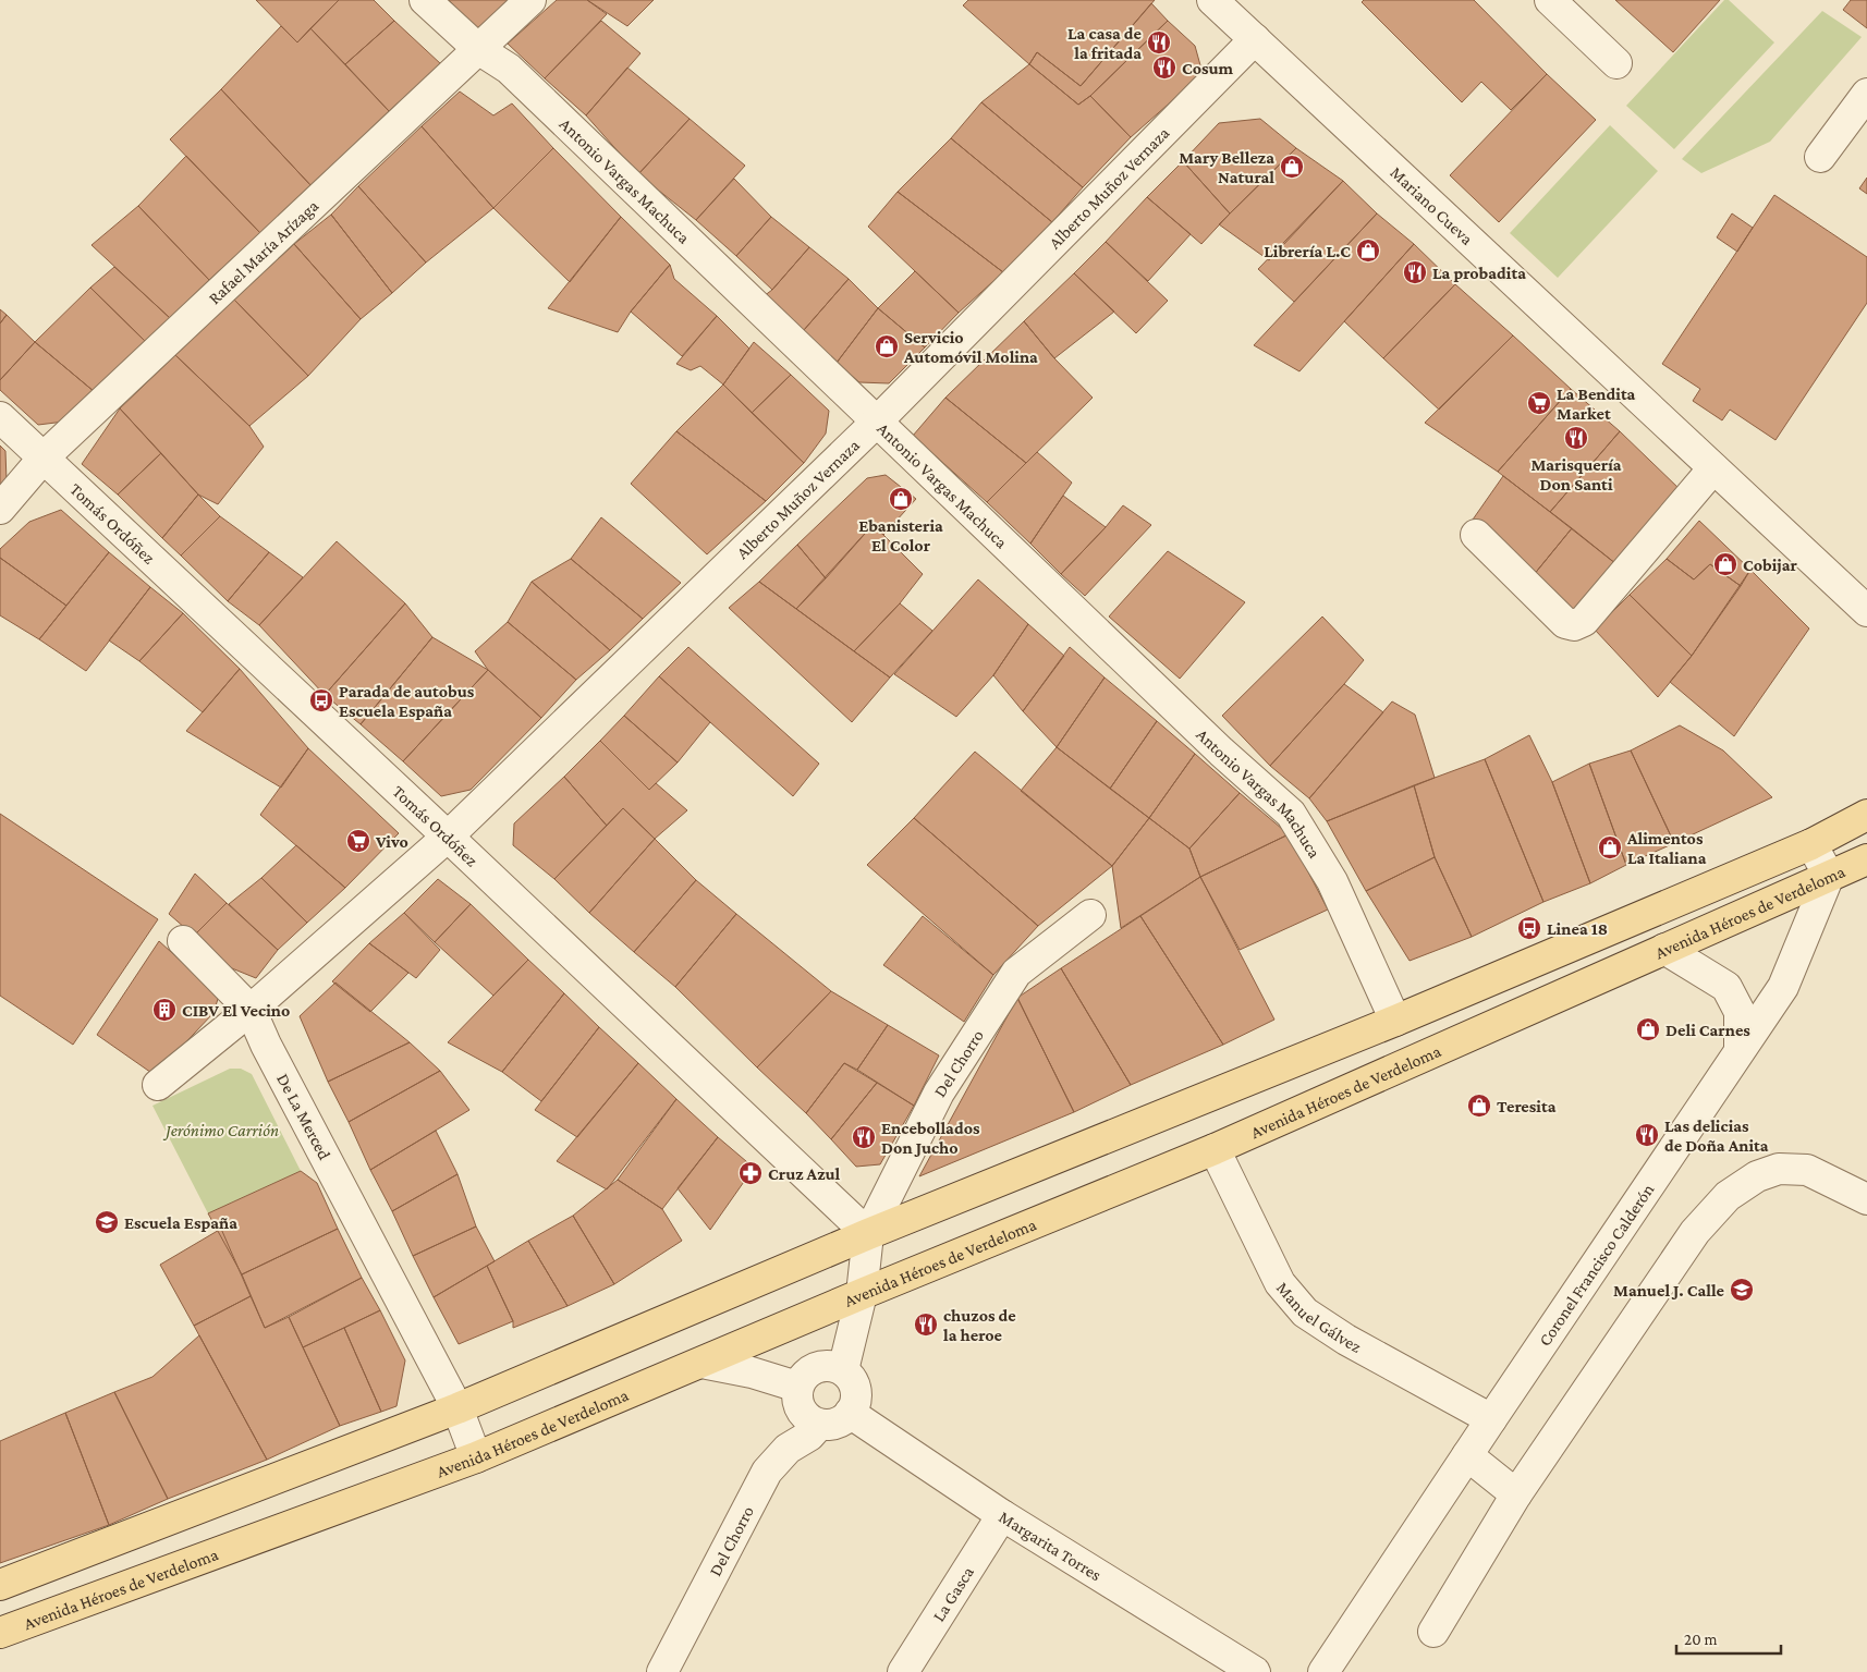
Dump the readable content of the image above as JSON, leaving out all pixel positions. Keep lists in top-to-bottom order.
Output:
{
  "streets": {
    "main road": ["Avenida Héroes de Verdeloma"],
    "street": [
      "Antonio Vargas Machuca",
      "Alberto Muñoz Vernaza",
      "Mariano Cueva",
      "Rafael María Arízaga",
      "Tomás Ordóñez",
      "Del Chorro",
      "De La Merced",
      "Coronel Francisco Calderón",
      "Manuel Gálvez",
      "Margarita Torres",
      "La Gasca"
    ]
  },
  "crossings": [
    ["Antonio Vargas Machuca", "Alberto Muñoz Vernaza"],
    ["Antonio Vargas Machuca", "Rafael María Arízaga"],
    ["Antonio Vargas Machuca", "Avenida Héroes de Verdeloma"],
    ["Alberto Muñoz Vernaza", "Mariano Cueva"],
    ["Alberto Muñoz Vernaza", "Tomás Ordóñez"],
    ["Rafael María Arízaga", "Tomás Ordóñez"],
    ["Tomás Ordóñez", "Avenida Héroes de Verdeloma"],
    ["Tomás Ordóñez", "Del Chorro"],
    ["Avenida Héroes de Verdeloma", "Del Chorro"],
    ["Avenida Héroes de Verdeloma", "De La Merced"],
    ["Avenida Héroes de Verdeloma", "Coronel Francisco Calderón"],
    ["Avenida Héroes de Verdeloma", "Manuel Gálvez"],
    ["Del Chorro", "Margarita Torres"],
    ["Coronel Francisco Calderón", "Manuel Gálvez"],
    ["Margarita Torres", "La Gasca"]
  ],
  "parks": ["Jerónimo Carrión"],
  "places": {
    "restaurant": [
      "La casa de la fritada",
      "Cosum",
      "La probadita",
      "Marisquería Don Santi",
      "Las delicias de Doña Anita",
      "Encebollados Don Jucho",
      "chuzos de la heroe"
    ],
    "shop": [
      "Mary Belleza Natural",
      "Librería L.C",
      "Servicio Automóvil Molina",
      "Ebanisteria El Color",
      "Cobijar",
      "Alimentos La Italiana",
      "Deli Carnes",
      "Teresita"
    ],
    "supermarket": ["La Bendita Market", "Vivo"],
    "bus stop": ["Parada de autobus Escuela España", "Linea 18"],
    "building": ["CIBV El Vecino"],
    "pharmacy": ["Cruz Azul"],
    "school or university": ["Escuela España", "Manuel J. Calle"]
  },
  "scale_bar": "20 m"
}
